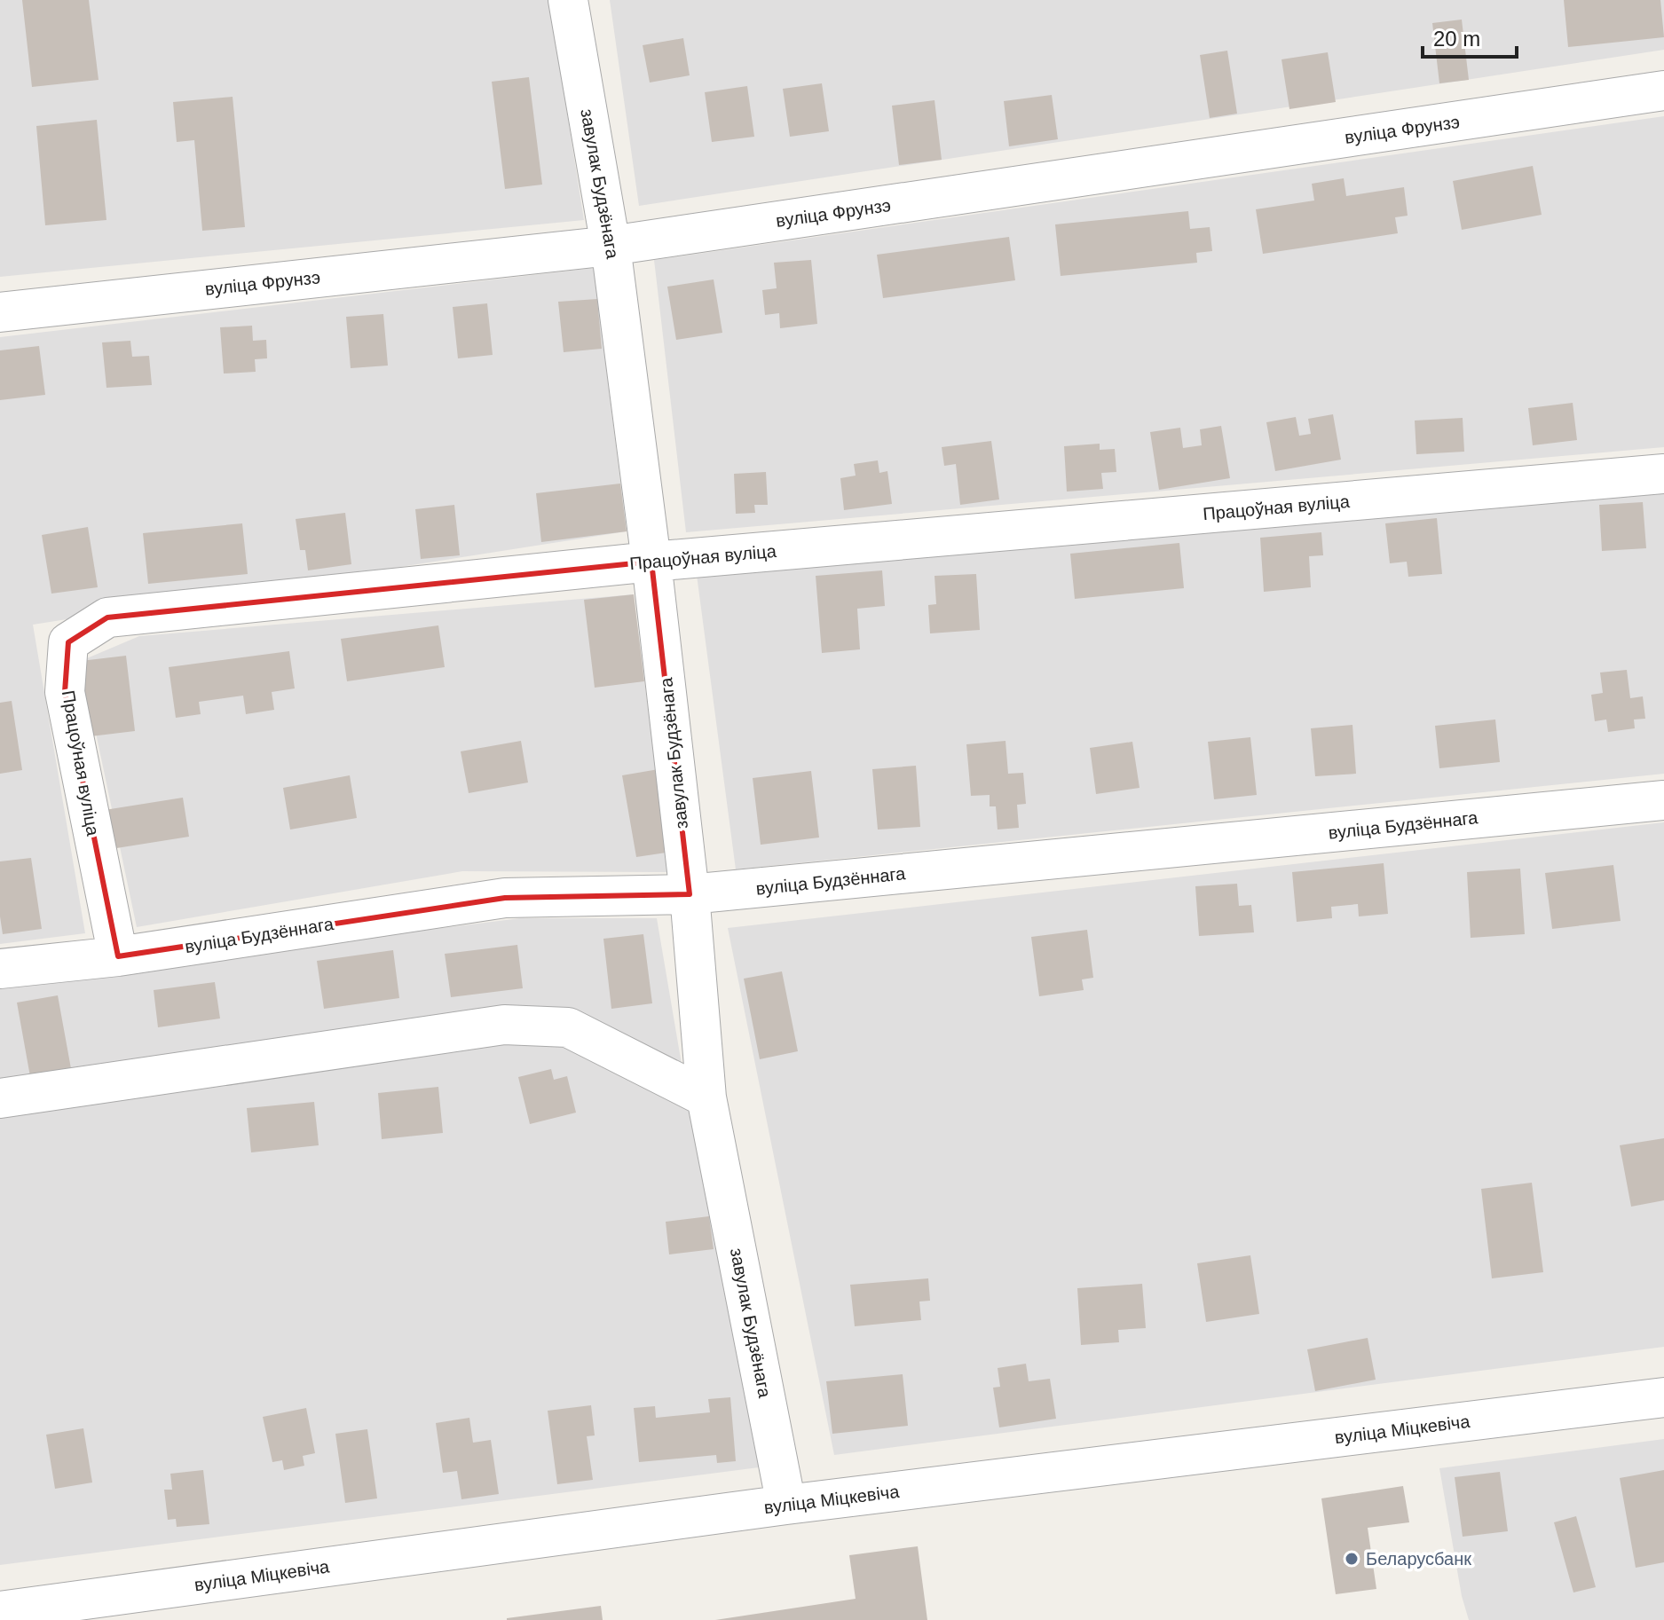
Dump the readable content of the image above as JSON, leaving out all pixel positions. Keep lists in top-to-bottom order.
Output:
{
  "streets": {
    "street": [
      "вуліца Фрунзэ",
      "завулак Будзёнага",
      "Працоўная вуліца",
      "вуліца Будзённага",
      "вуліца Міцкевіча"
    ]
  },
  "crossings": [
    ["вуліца Фрунзэ", "завулак Будзёнага"],
    ["завулак Будзёнага", "Працоўная вуліца"],
    ["завулак Будзёнага", "вуліца Будзённага"],
    ["завулак Будзёнага", "вуліца Міцкевіча"],
    ["Працоўная вуліца", "вуліца Будзённага"]
  ],
  "places": ["Беларусбанк"],
  "scale_bar": "20 m"
}
